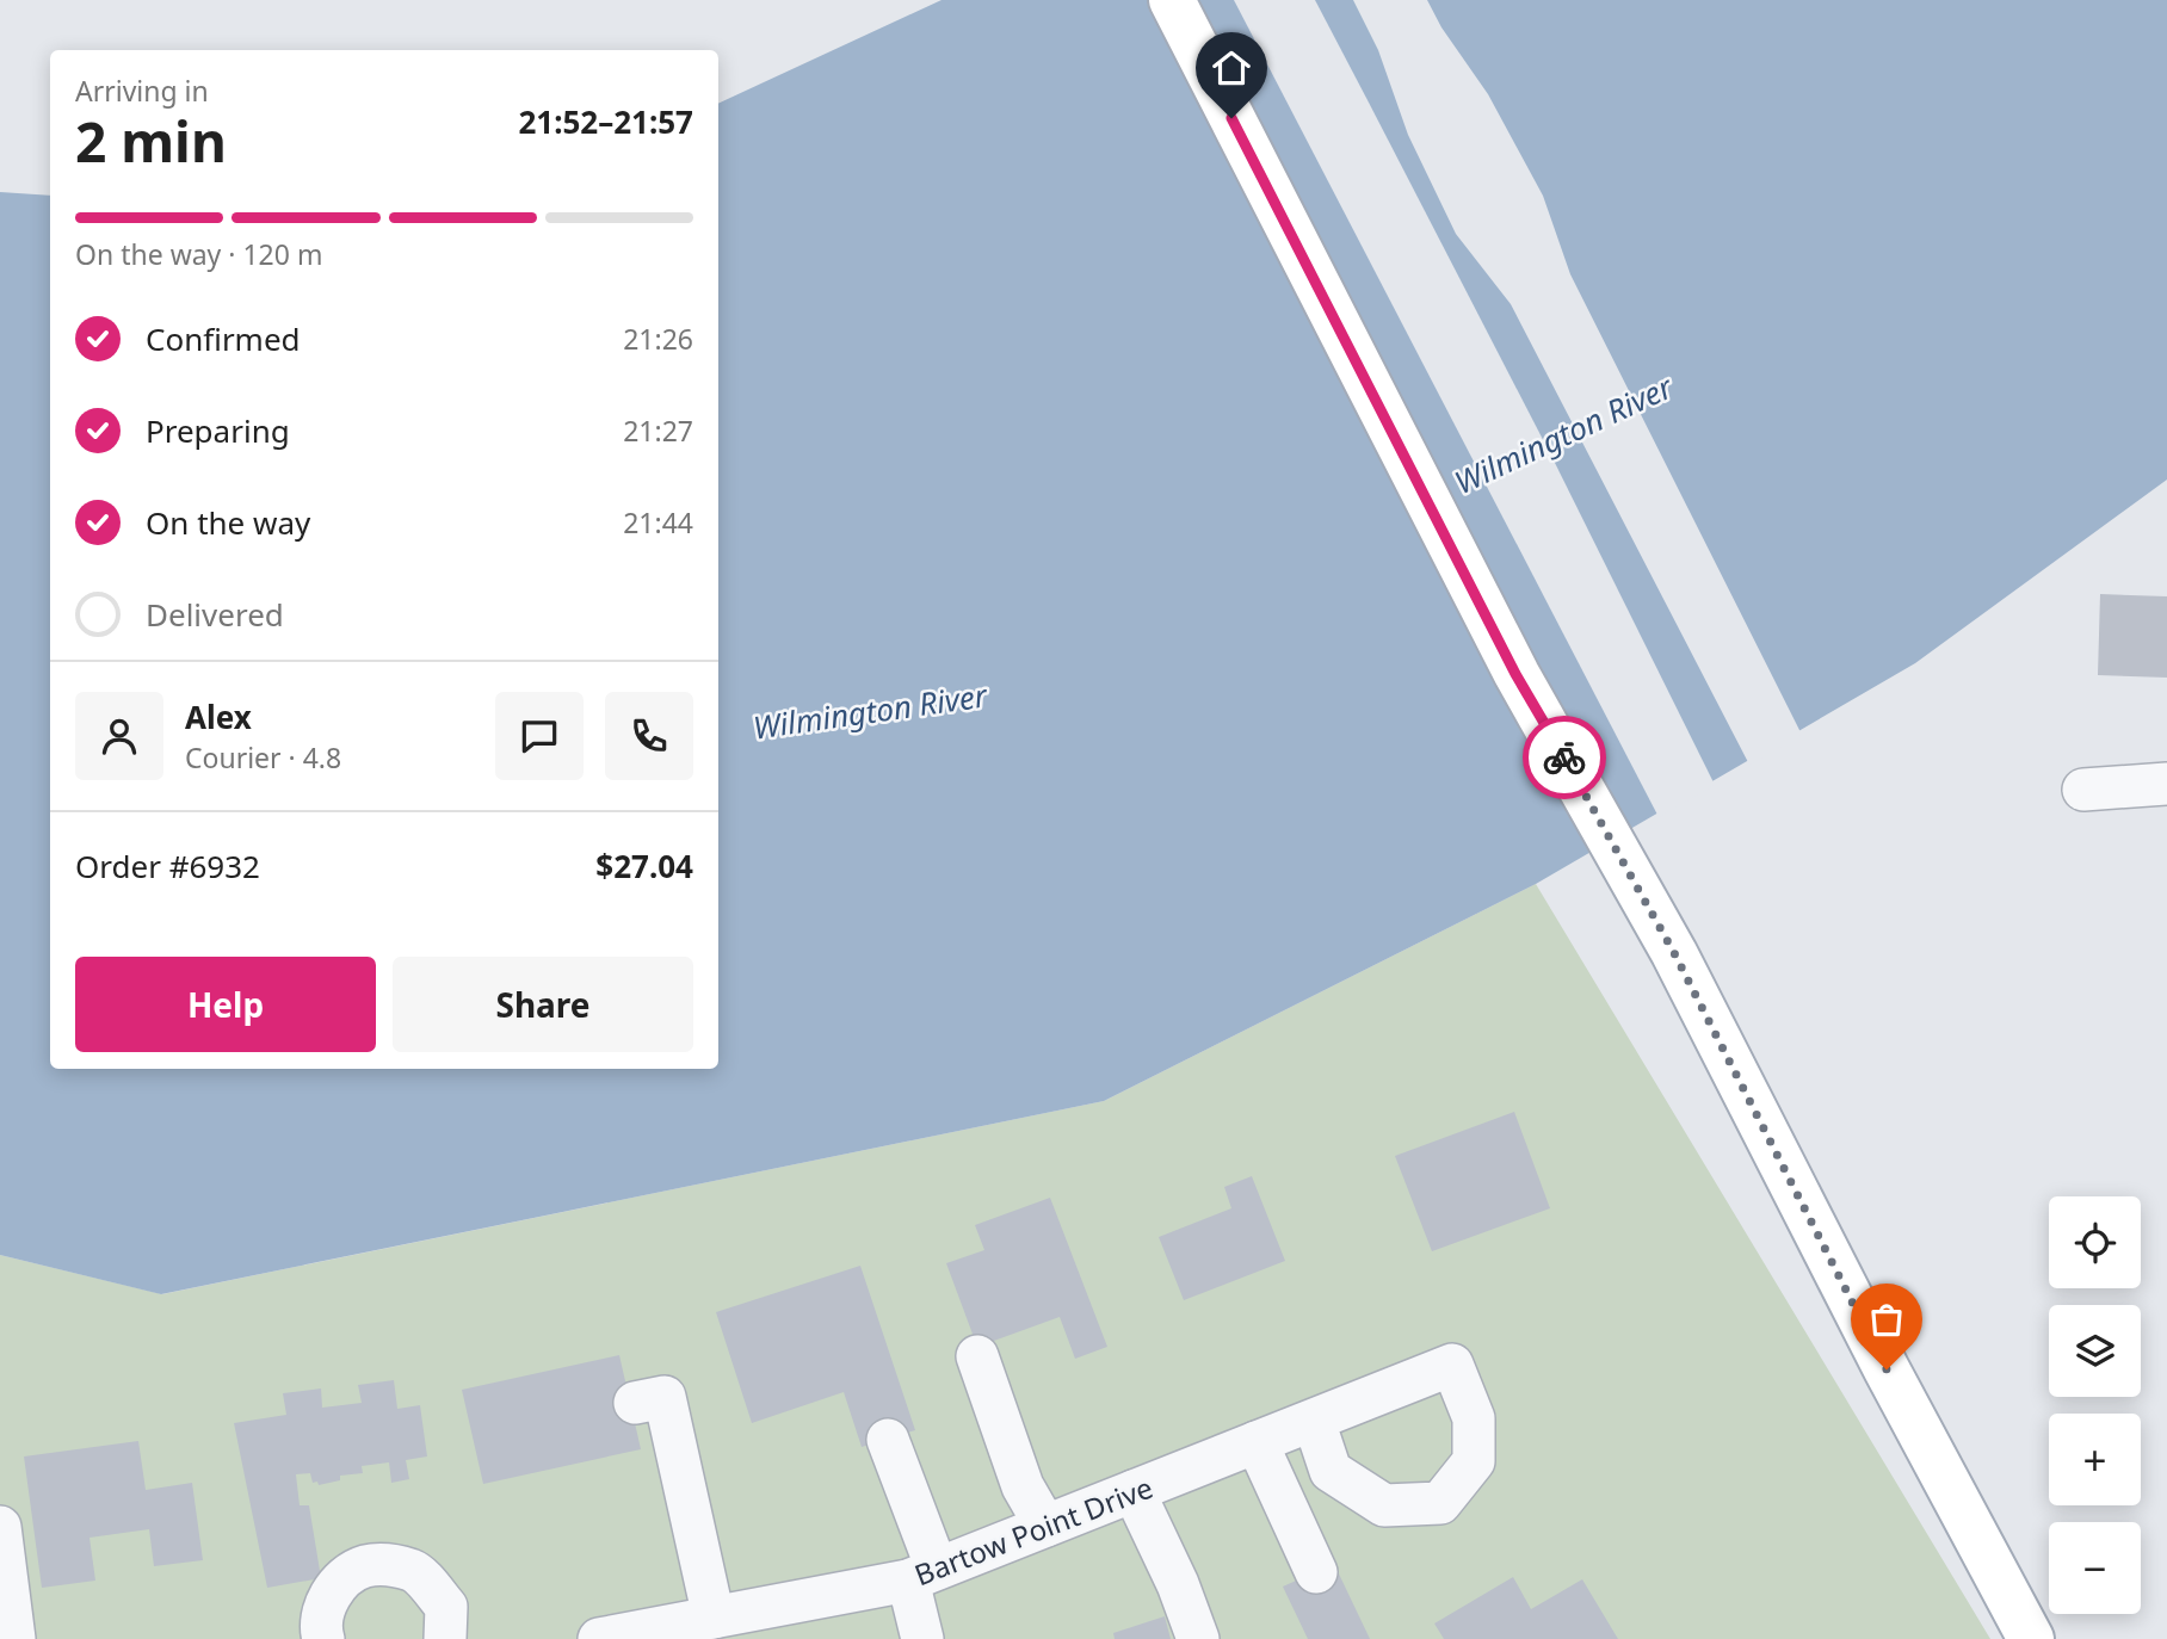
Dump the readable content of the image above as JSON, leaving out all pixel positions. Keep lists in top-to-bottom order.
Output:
{
  "streets": {
    "street": ["Bartow Point Drive"]
  },
  "water": ["Wilmington River"],
  "page": {
    "heading": ["2 min", "Arriving in", "21:52–21:57"],
    "panel": [
      "Alex",
      "Courier · 4.8",
      "Order #6932",
      "$27.04"
    ],
    "bar": "On the way · 120 m",
    "list": [
      ["Confirmed", "21:26"],
      ["Preparing", "21:27"],
      ["On the way", "21:44"],
      "Delivered"
    ],
    "buttons": ["Help", "Share"],
    "map_buttons": ["+", "−"]
  }
}
